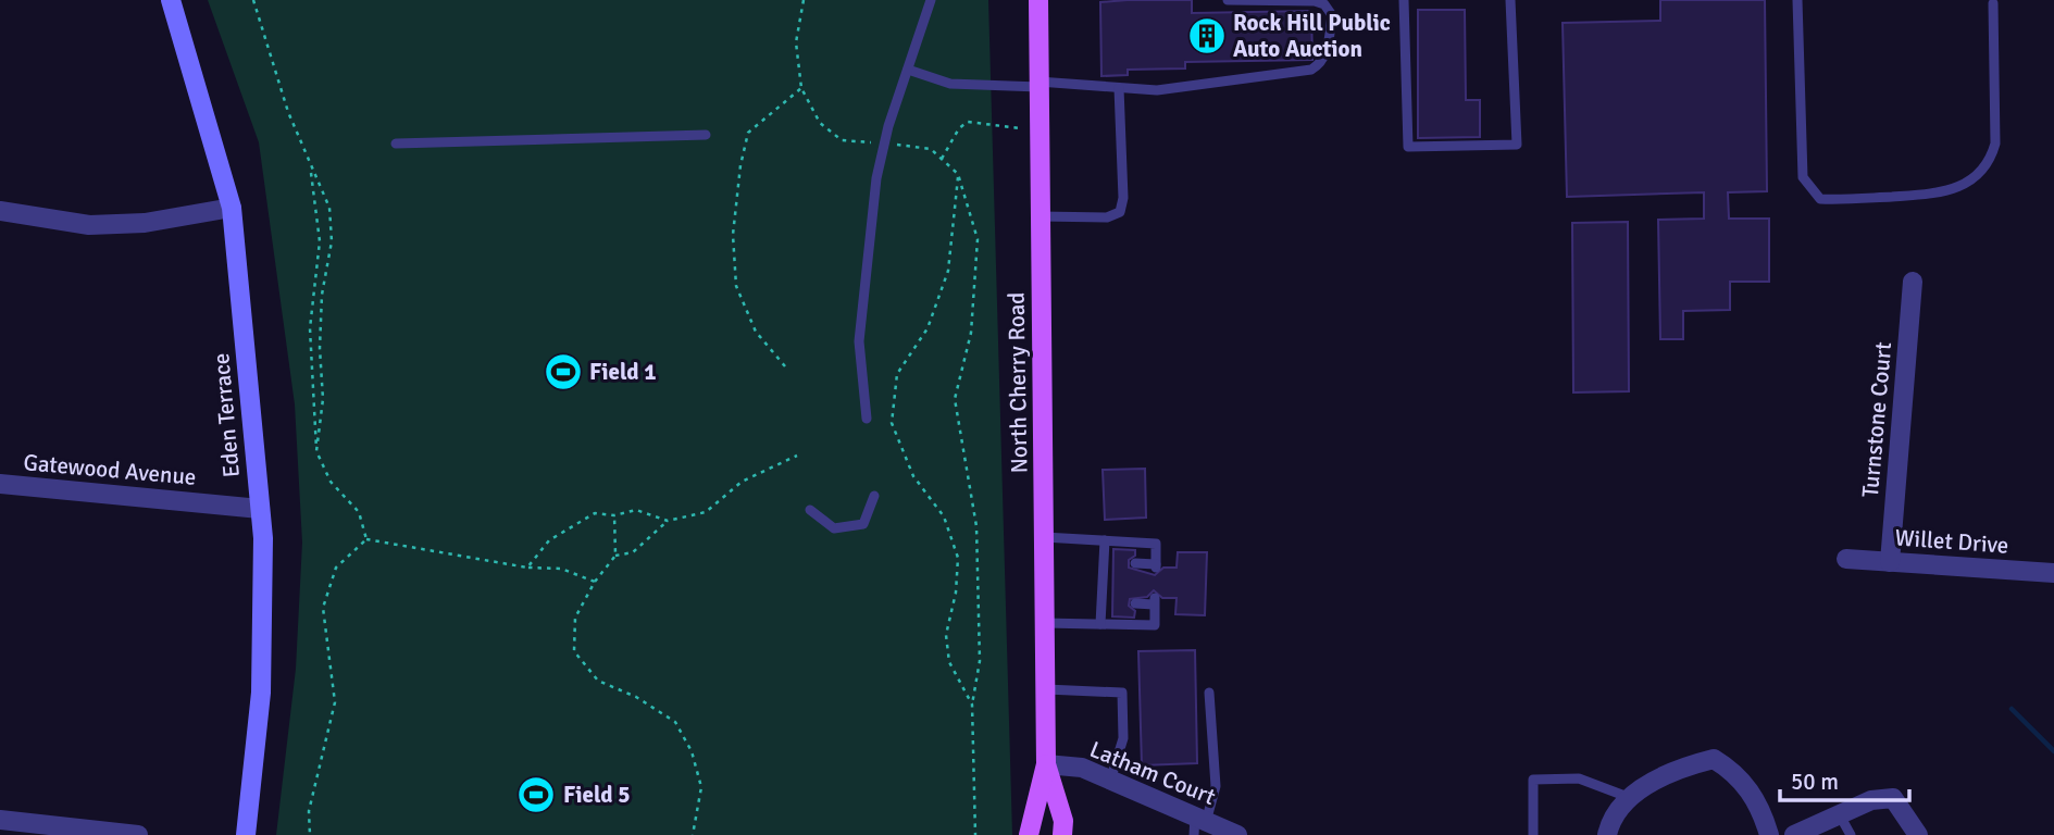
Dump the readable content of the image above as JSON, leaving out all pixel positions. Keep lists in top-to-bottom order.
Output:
{
  "streets": {
    "main road": ["North Cherry Road"],
    "street": [
      "Eden Terrace",
      "Turnstone Court",
      "Gatewood Avenue",
      "Willet Drive",
      "Latham Court"
    ]
  },
  "crossings": [
    ["North Cherry Road", "Latham Court"],
    ["Eden Terrace", "Gatewood Avenue"],
    ["Turnstone Court", "Willet Drive"]
  ],
  "places": {
    "building": ["Rock Hill Public Auto Auction"],
    "sports": ["Field 1", "Field 5"]
  },
  "scale_bar": "50 m"
}
